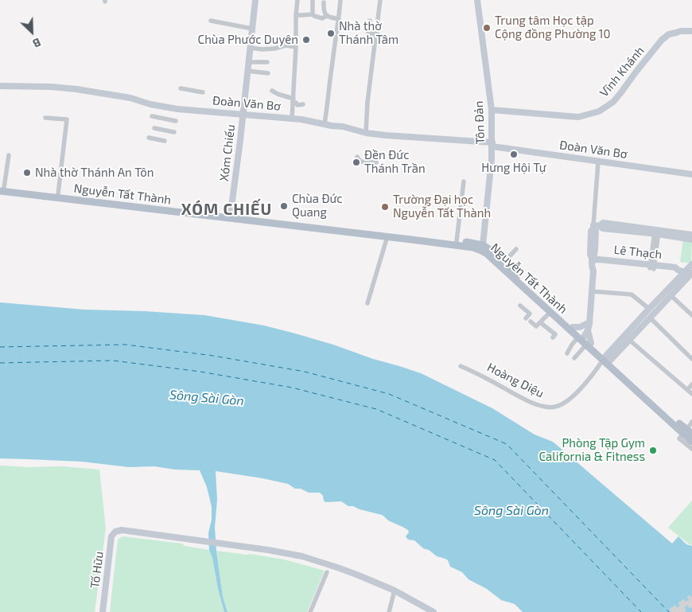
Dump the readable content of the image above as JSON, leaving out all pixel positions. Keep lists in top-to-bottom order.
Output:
{
  "streets": {
    "main road": ["Nguyễn Tất Thành"],
    "street": [
      "Vĩnh Khánh",
      "Đoàn Văn Bơ",
      "Tôn Đản",
      "Xóm Chiếu",
      "Lê Thạch",
      "Hoàng Diệu",
      "Tố Hữu"
    ]
  },
  "crossings": [
    ["Vĩnh Khánh", "Tôn Đản"],
    ["Đoàn Văn Bơ", "Tôn Đản"],
    ["Đoàn Văn Bơ", "Xóm Chiếu"],
    ["Tôn Đản", "Nguyễn Tất Thành"],
    ["Xóm Chiếu", "Nguyễn Tất Thành"],
    ["Nguyễn Tất Thành", "Hoàng Diệu"],
    ["Lê Thạch", "Hoàng Diệu"]
  ],
  "districts": ["XÓM CHIẾU"],
  "water": ["Sông Sài Gòn"],
  "places": [
    "Trung tâm Học tập Cộng đồng Phường 10",
    "Nhà thờ Thánh Tâm",
    "Chùa Phước Duyên",
    "Hưng Hội Tự",
    "Đền Đức Thánh Trần",
    "Nhà thờ Thánh An Tôn",
    "Chùa Đức Quang",
    "Trường Đại học Nguyễn Tất Thành",
    "Phòng Tập Gym California & Fitness"
  ],
  "north": "bottom right"
}
